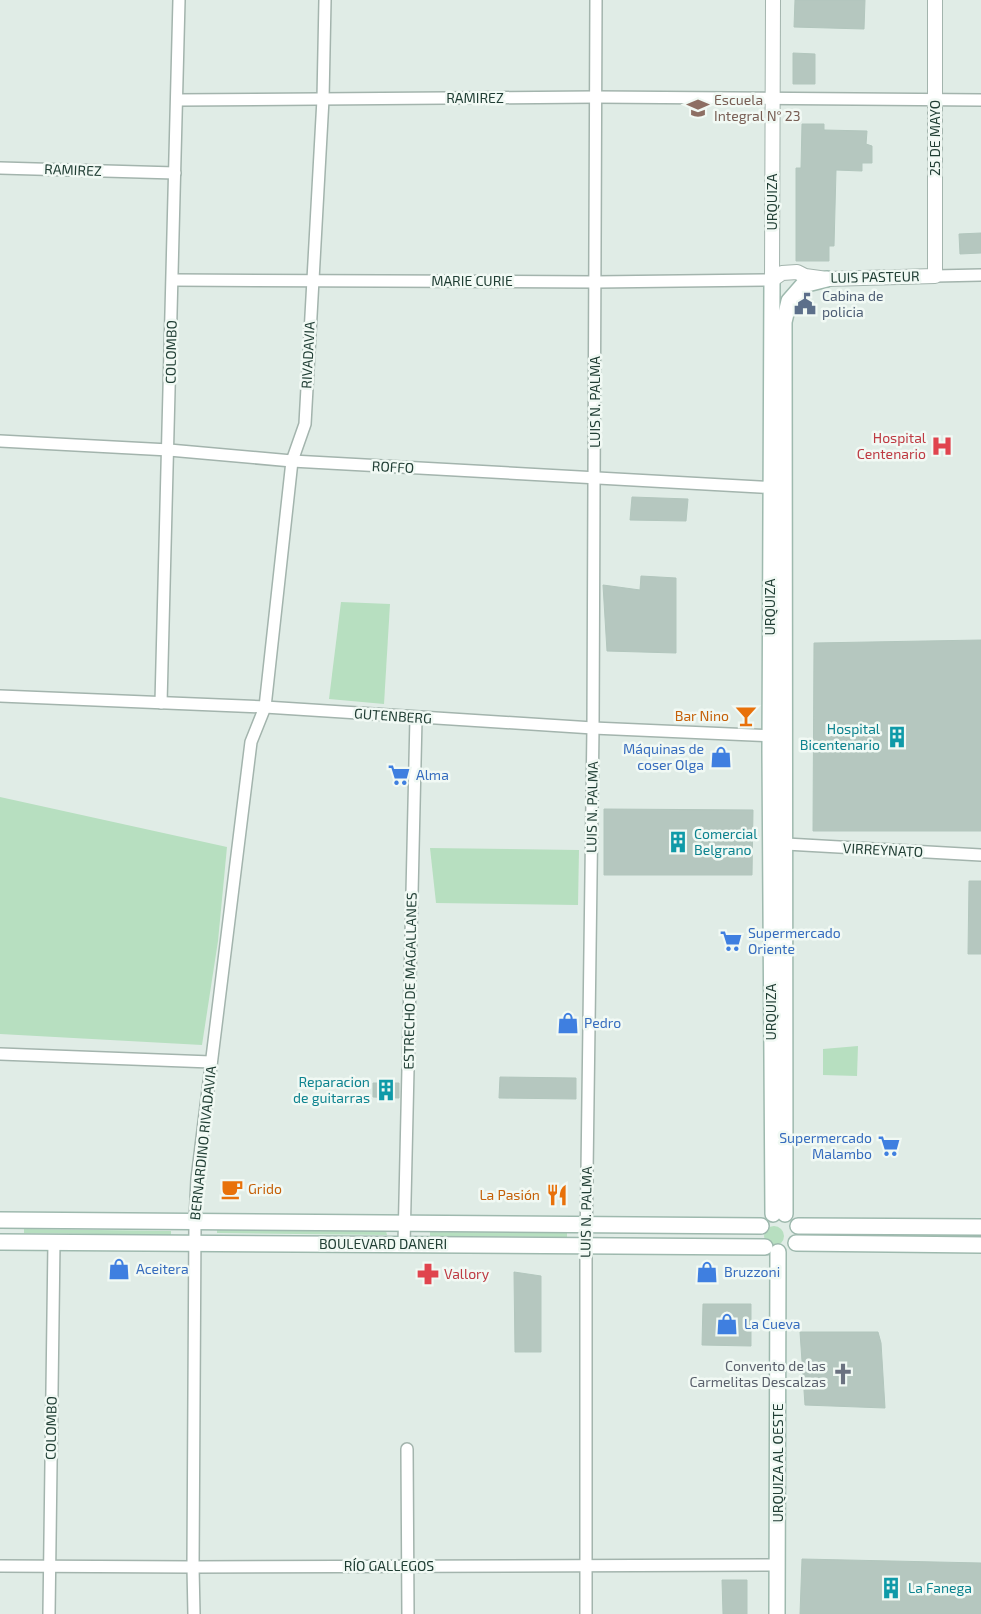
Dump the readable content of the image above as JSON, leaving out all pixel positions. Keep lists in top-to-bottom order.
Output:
{
  "streets": {
    "main road": ["URQUIZA", "BOULEVARD DANERI", "URQUIZA AL OESTE"],
    "street": [
      "RAMIREZ",
      "25 DE MAYO",
      "LUIS PASTEUR",
      "MARIE CURIE",
      "COLOMBO",
      "RIVADAVIA",
      "LUIS N. PALMA",
      "ROFFO",
      "GUTENBERG",
      "VIRREYNATO",
      "ESTRECHO DE MAGALLANES",
      "BERNARDINO RIVADAVIA",
      "RÍO GALLEGOS"
    ]
  },
  "crossings": [
    ["RAMIREZ", "25 DE MAYO"],
    ["RAMIREZ", "URQUIZA"],
    ["RAMIREZ", "COLOMBO"],
    ["RAMIREZ", "RIVADAVIA"],
    ["RAMIREZ", "LUIS N. PALMA"],
    ["25 DE MAYO", "LUIS PASTEUR"],
    ["URQUIZA", "LUIS PASTEUR"],
    ["URQUIZA", "MARIE CURIE"],
    ["URQUIZA", "ROFFO"],
    ["URQUIZA", "GUTENBERG"],
    ["URQUIZA", "VIRREYNATO"],
    ["URQUIZA", "BOULEVARD DANERI"],
    ["URQUIZA", "URQUIZA AL OESTE"],
    ["LUIS PASTEUR", "MARIE CURIE"],
    ["MARIE CURIE", "COLOMBO"],
    ["MARIE CURIE", "RIVADAVIA"],
    ["MARIE CURIE", "LUIS N. PALMA"],
    ["COLOMBO", "ROFFO"],
    ["COLOMBO", "GUTENBERG"],
    ["COLOMBO", "BOULEVARD DANERI"],
    ["COLOMBO", "RÍO GALLEGOS"],
    ["RIVADAVIA", "ROFFO"],
    ["RIVADAVIA", "GUTENBERG"],
    ["RIVADAVIA", "BERNARDINO RIVADAVIA"],
    ["LUIS N. PALMA", "ROFFO"],
    ["LUIS N. PALMA", "GUTENBERG"],
    ["LUIS N. PALMA", "BOULEVARD DANERI"],
    ["LUIS N. PALMA", "RÍO GALLEGOS"],
    ["GUTENBERG", "ESTRECHO DE MAGALLANES"],
    ["GUTENBERG", "BERNARDINO RIVADAVIA"],
    ["ESTRECHO DE MAGALLANES", "BOULEVARD DANERI"],
    ["BERNARDINO RIVADAVIA", "BOULEVARD DANERI"],
    ["BERNARDINO RIVADAVIA", "RÍO GALLEGOS"],
    ["BOULEVARD DANERI", "URQUIZA AL OESTE"],
    ["URQUIZA AL OESTE", "RÍO GALLEGOS"]
  ],
  "places": {
    "school or university": ["Escuela Integral N° 23"],
    "public building": ["Cabina de policia"],
    "hospital": ["Hospital Centenario"],
    "bar": ["Bar Nino"],
    "building": [
      "Hospital Bicentenario",
      "Comercial Belgrano",
      "Reparacion de guitarras",
      "La Fanega"
    ],
    "shop": [
      "Máquinas de coser Olga",
      "Pedro",
      "Aceitera",
      "Bruzzoni",
      "La Cueva"
    ],
    "supermarket": ["Alma", "Supermercado Oriente", "Supermercado Malambo"],
    "cafe": ["Grido"],
    "restaurant": ["La Pasión"],
    "pharmacy": ["Vallory"],
    "church": ["Convento de las Carmelitas Descalzas"]
  }
}
